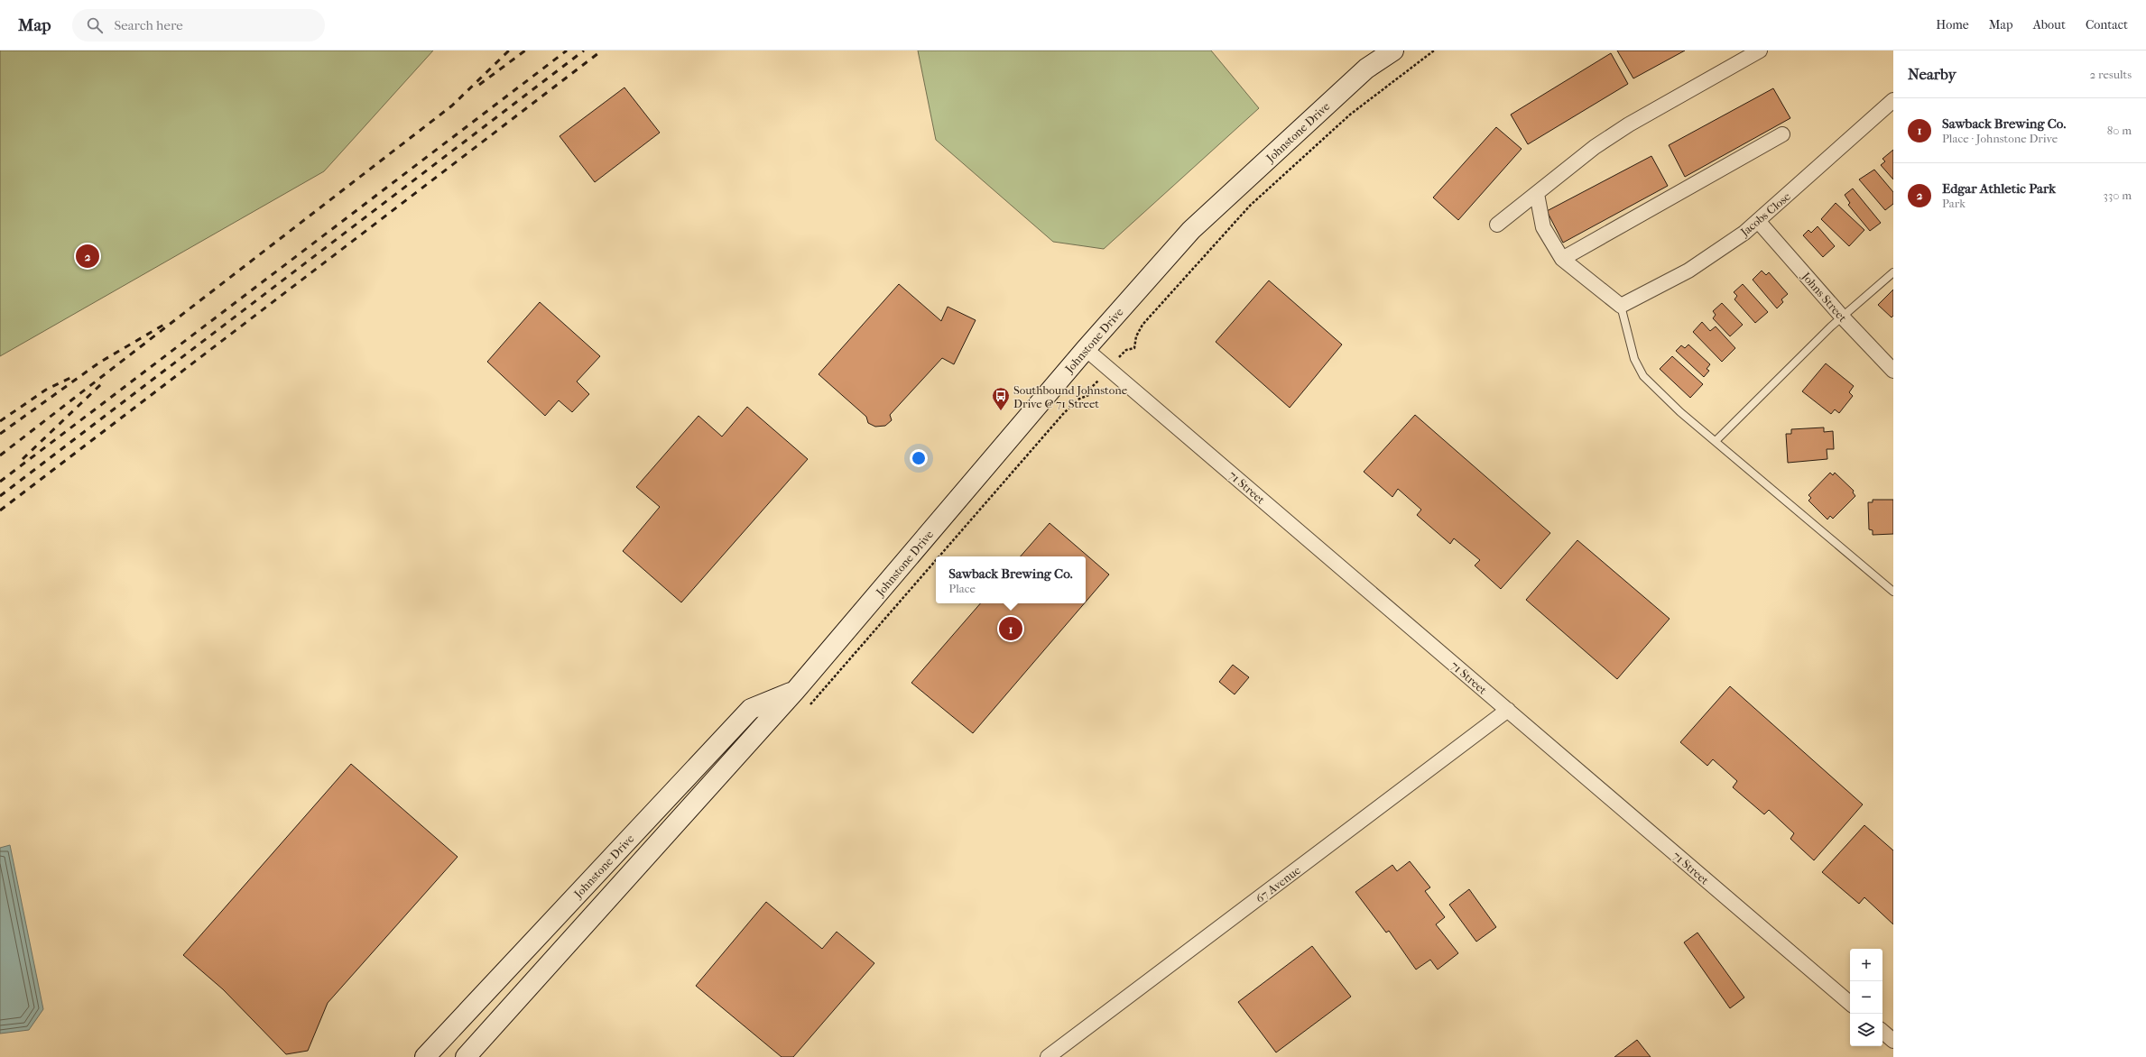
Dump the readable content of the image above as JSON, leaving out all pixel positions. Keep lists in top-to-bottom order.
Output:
{
  "streets": {
    "main road": ["Johnstone Drive"],
    "street": [
      "Jacobs Close",
      "Johns Street",
      "71 Street",
      "67 Avenue"
    ]
  },
  "crossings": [
    ["Johnstone Drive", "71 Street"],
    ["Jacobs Close", "Johns Street"],
    ["71 Street", "67 Avenue"]
  ],
  "places": {
    "bus stop": ["Southbound Johnstone Drive @ 71 Street"]
  },
  "page": {
    "header": "Map",
    "search": "Search here",
    "nav": [
      "Home",
      "Map",
      "About",
      "Contact"
    ],
    "heading": ["Nearby", "2 results"],
    "list": [
      {
        "mark": "1",
        "name": "Sawback Brewing Co.",
        "note": "Place · Johnstone Drive",
        "value": "80 m"
      },
      {
        "mark": "2",
        "name": "Edgar Athletic Park",
        "note": "Park",
        "value": "330 m"
      }
    ],
    "pins": ["2", "1"],
    "popup": ["Sawback Brewing Co.", "Place"],
    "map_buttons": ["+", "−"]
  }
}
